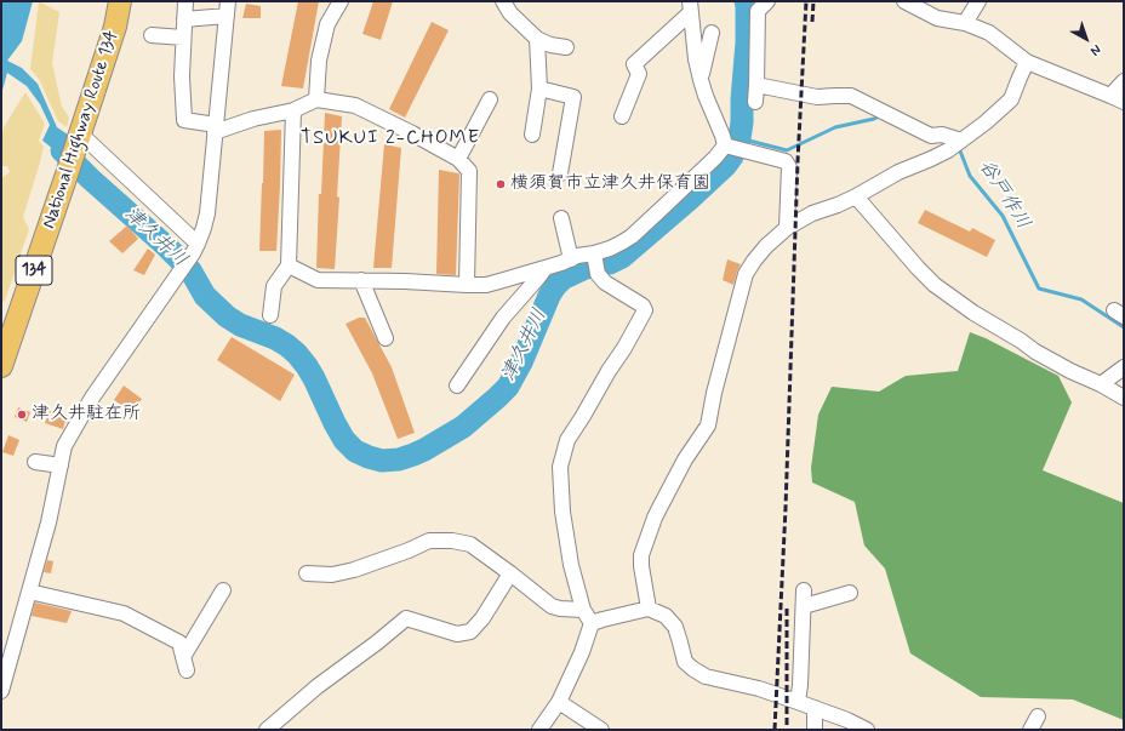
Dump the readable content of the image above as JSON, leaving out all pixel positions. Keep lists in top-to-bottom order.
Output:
{
  "streets": {
    "highway": ["National Highway Route 134", "134"]
  },
  "districts": ["TSUKUI 2-CHOME"],
  "water": ["谷戸作川", "津久井川"],
  "places": ["横須賀市立津久井保育園", "津久井駐在所"],
  "north": "bottom right"
}
